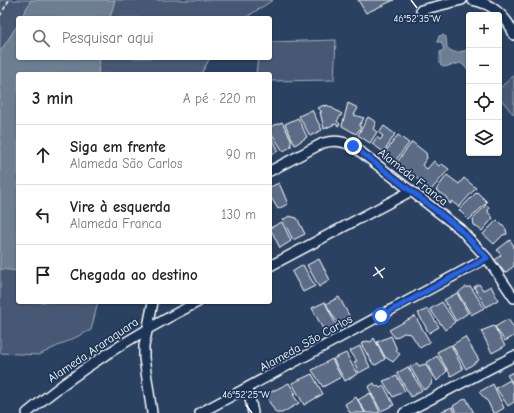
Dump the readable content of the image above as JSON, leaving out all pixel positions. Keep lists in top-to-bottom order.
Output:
{
  "streets": {
    "street": ["Alameda Franca", "Alameda São Carlos", "Alameda Araraquara"]
  },
  "crossings": [
    ["Alameda Franca", "Alameda São Carlos"]
  ],
  "page": {
    "map_buttons": ["+", "−"],
    "search": "Pesquisar aqui",
    "heading": ["3 min", "A pé · 220 m"],
    "list": [
      ["Siga em frente", "Alameda São Carlos", "90 m"],
      ["Vire à esquerda", "Alameda Franca", "130 m"],
      "Chegada ao destino"
    ]
  },
  "coordinates": ["46°52'35\"W", "46°52'25\"W"]
}
